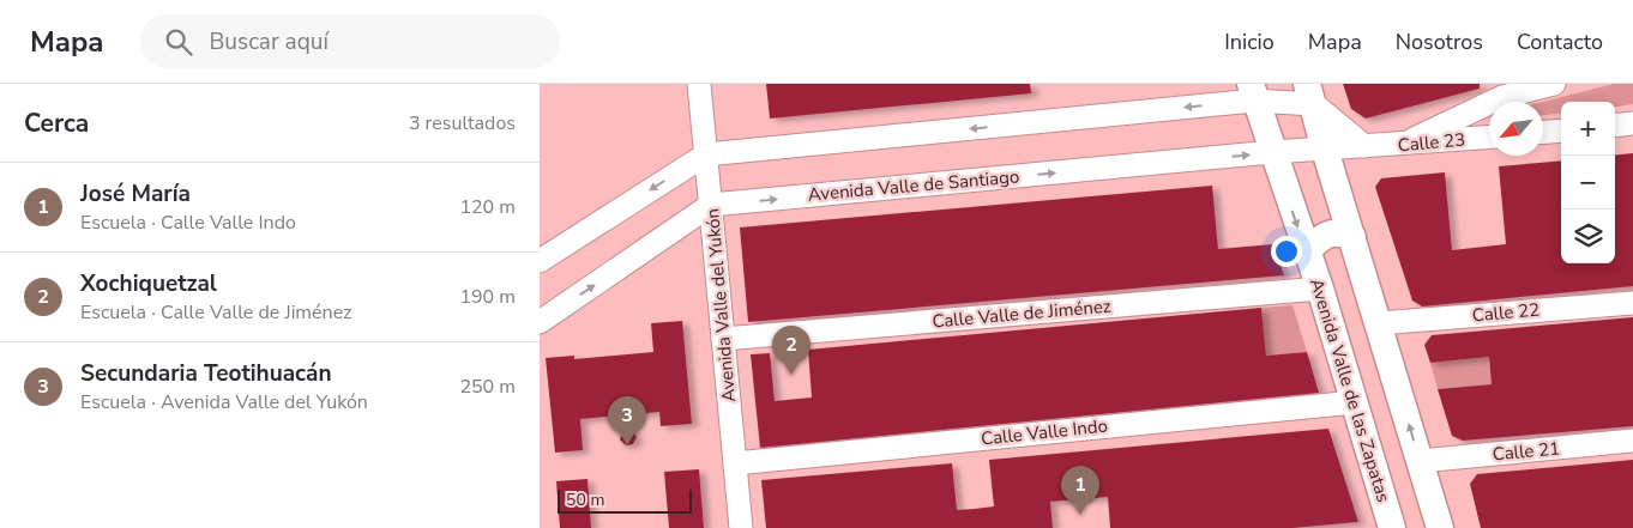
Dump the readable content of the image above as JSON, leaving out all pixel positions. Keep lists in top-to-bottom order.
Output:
{
  "streets": {
    "main road": ["Avenida Valle de las Zapatas"],
    "street": [
      "Calle 23",
      "Avenida Valle de Santiago",
      "Avenida Valle del Yukón",
      "Calle 22",
      "Calle Valle de Jiménez",
      "Calle Valle Indo",
      "Calle 21"
    ]
  },
  "crossings": [
    ["Calle 23", "Avenida Valle de Santiago"],
    ["Avenida Valle de Santiago", "Avenida Valle del Yukón"],
    ["Avenida Valle de Santiago", "Avenida Valle de las Zapatas"],
    ["Avenida Valle del Yukón", "Calle Valle de Jiménez"],
    ["Avenida Valle del Yukón", "Calle Valle Indo"],
    ["Calle Valle de Jiménez", "Avenida Valle de las Zapatas"],
    ["Avenida Valle de las Zapatas", "Calle Valle Indo"]
  ],
  "scale_bar": "50 m",
  "north": "bottom left",
  "page": {
    "header": "Mapa",
    "search": "Buscar aquí",
    "nav": [
      "Inicio",
      "Mapa",
      "Nosotros",
      "Contacto"
    ],
    "heading": ["Cerca", "3 resultados"],
    "map_buttons": ["+", "−"],
    "list": [
      {
        "mark": "1",
        "name": "José María",
        "note": "Escuela · Calle Valle Indo",
        "value": "120 m"
      },
      {
        "mark": "2",
        "name": "Xochiquetzal",
        "note": "Escuela · Calle Valle de Jiménez",
        "value": "190 m"
      },
      {
        "mark": "3",
        "name": "Secundaria Teotihuacán",
        "note": "Escuela · Avenida Valle del Yukón",
        "value": "250 m"
      }
    ],
    "pins": ["2", "3", "1"],
    "scale": "50 m"
  }
}
